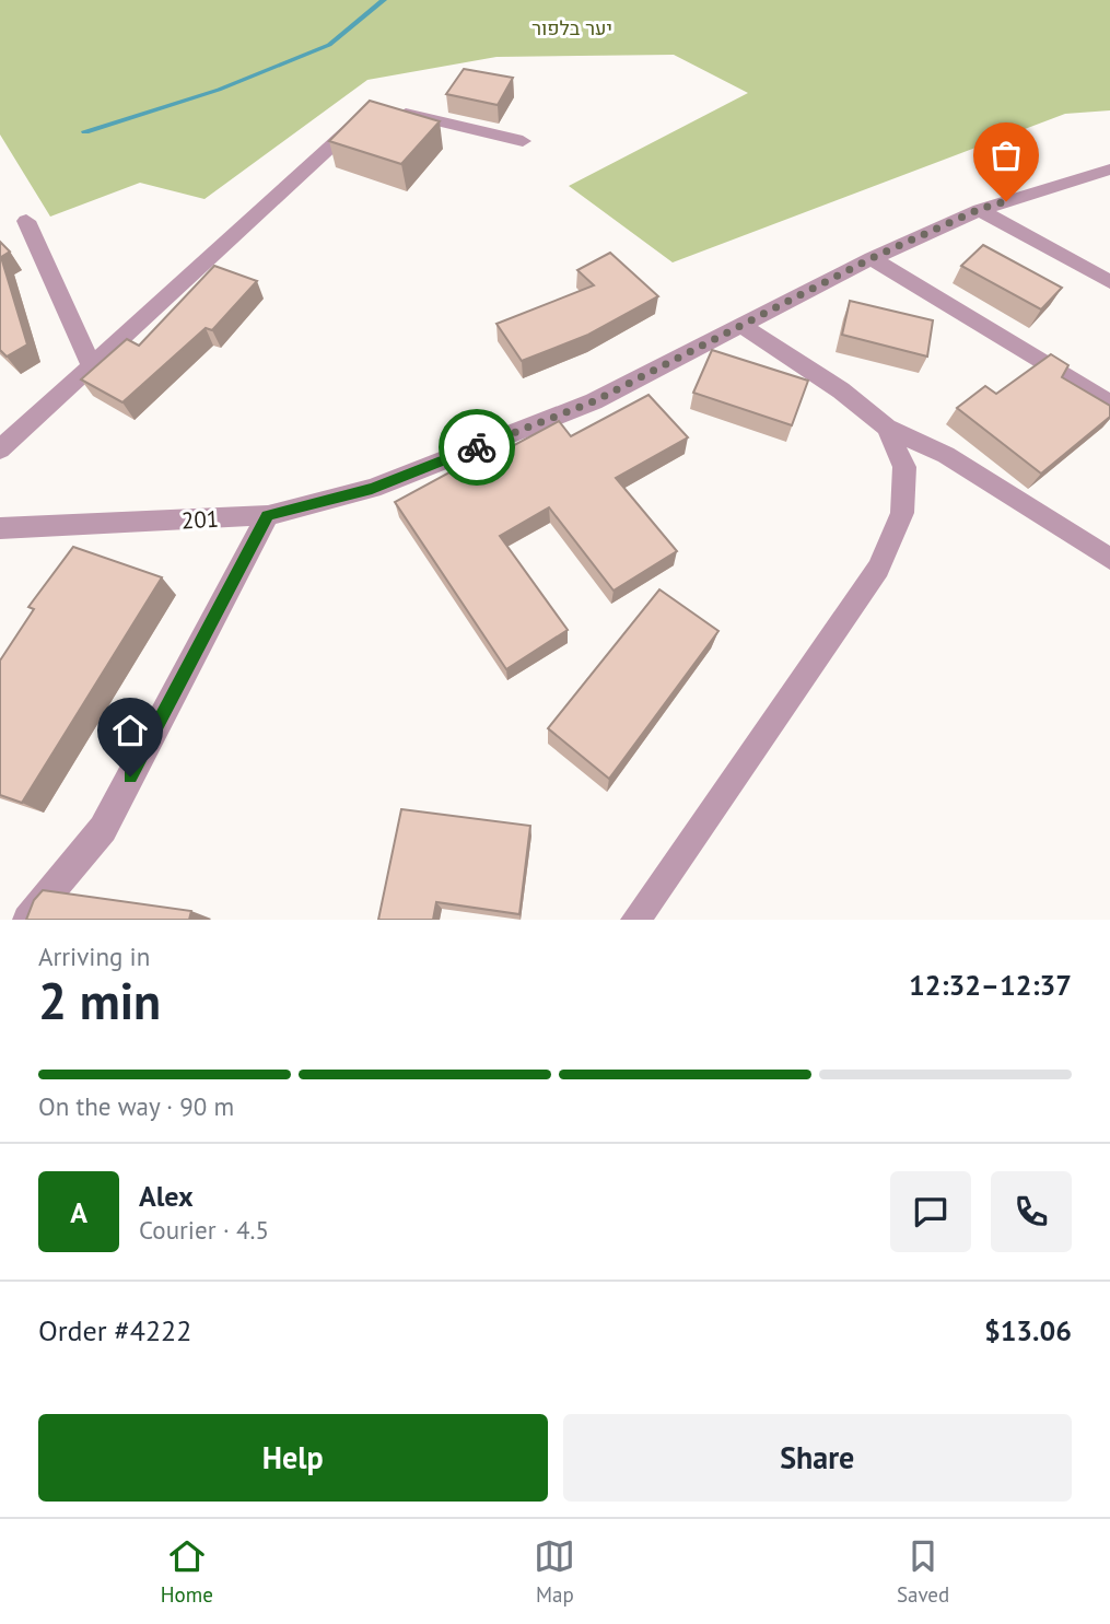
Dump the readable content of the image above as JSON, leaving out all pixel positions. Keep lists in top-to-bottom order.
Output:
{
  "streets": {
    "street": ["201"]
  },
  "parks": ["יער בלפור"],
  "page": {
    "heading": ["2 min", "Arriving in", "12:32–12:37"],
    "panel": [
      "Alex",
      "Courier · 4.5",
      "Order #4222",
      "$13.06"
    ],
    "bar": "On the way · 90 m",
    "round": "A",
    "buttons": ["Help", "Share"],
    "tabs": ["Home", "Map", "Saved"]
  }
}
